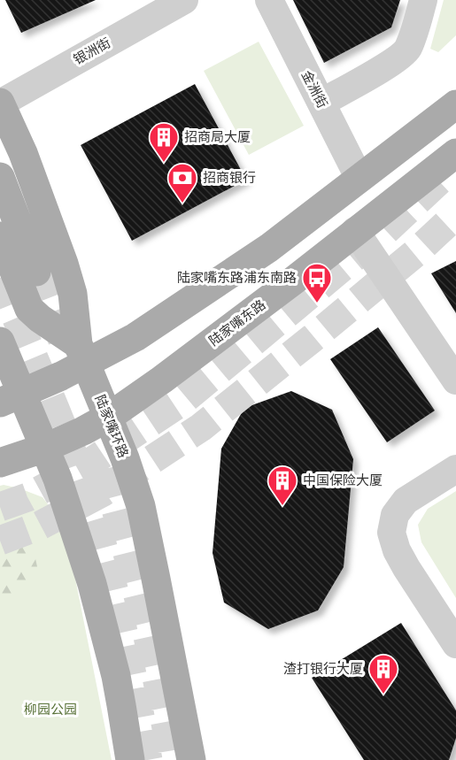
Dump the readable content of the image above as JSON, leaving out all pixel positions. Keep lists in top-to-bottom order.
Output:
{
  "streets": {
    "main road": ["陆家嘴东路", "陆家嘴环路"],
    "street": ["银洲街", "金洲街"]
  },
  "crossings": [
    ["银洲街", "陆家嘴环路"],
    ["陆家嘴东路", "陆家嘴环路"]
  ],
  "parks": ["柳园公园"],
  "places": {
    "building": ["招商局大厦", "中国保险大厦", "渣打银行大厦"],
    "bank": ["招商银行"],
    "bus stop": ["陆家嘴东路浦东南路"]
  }
}
